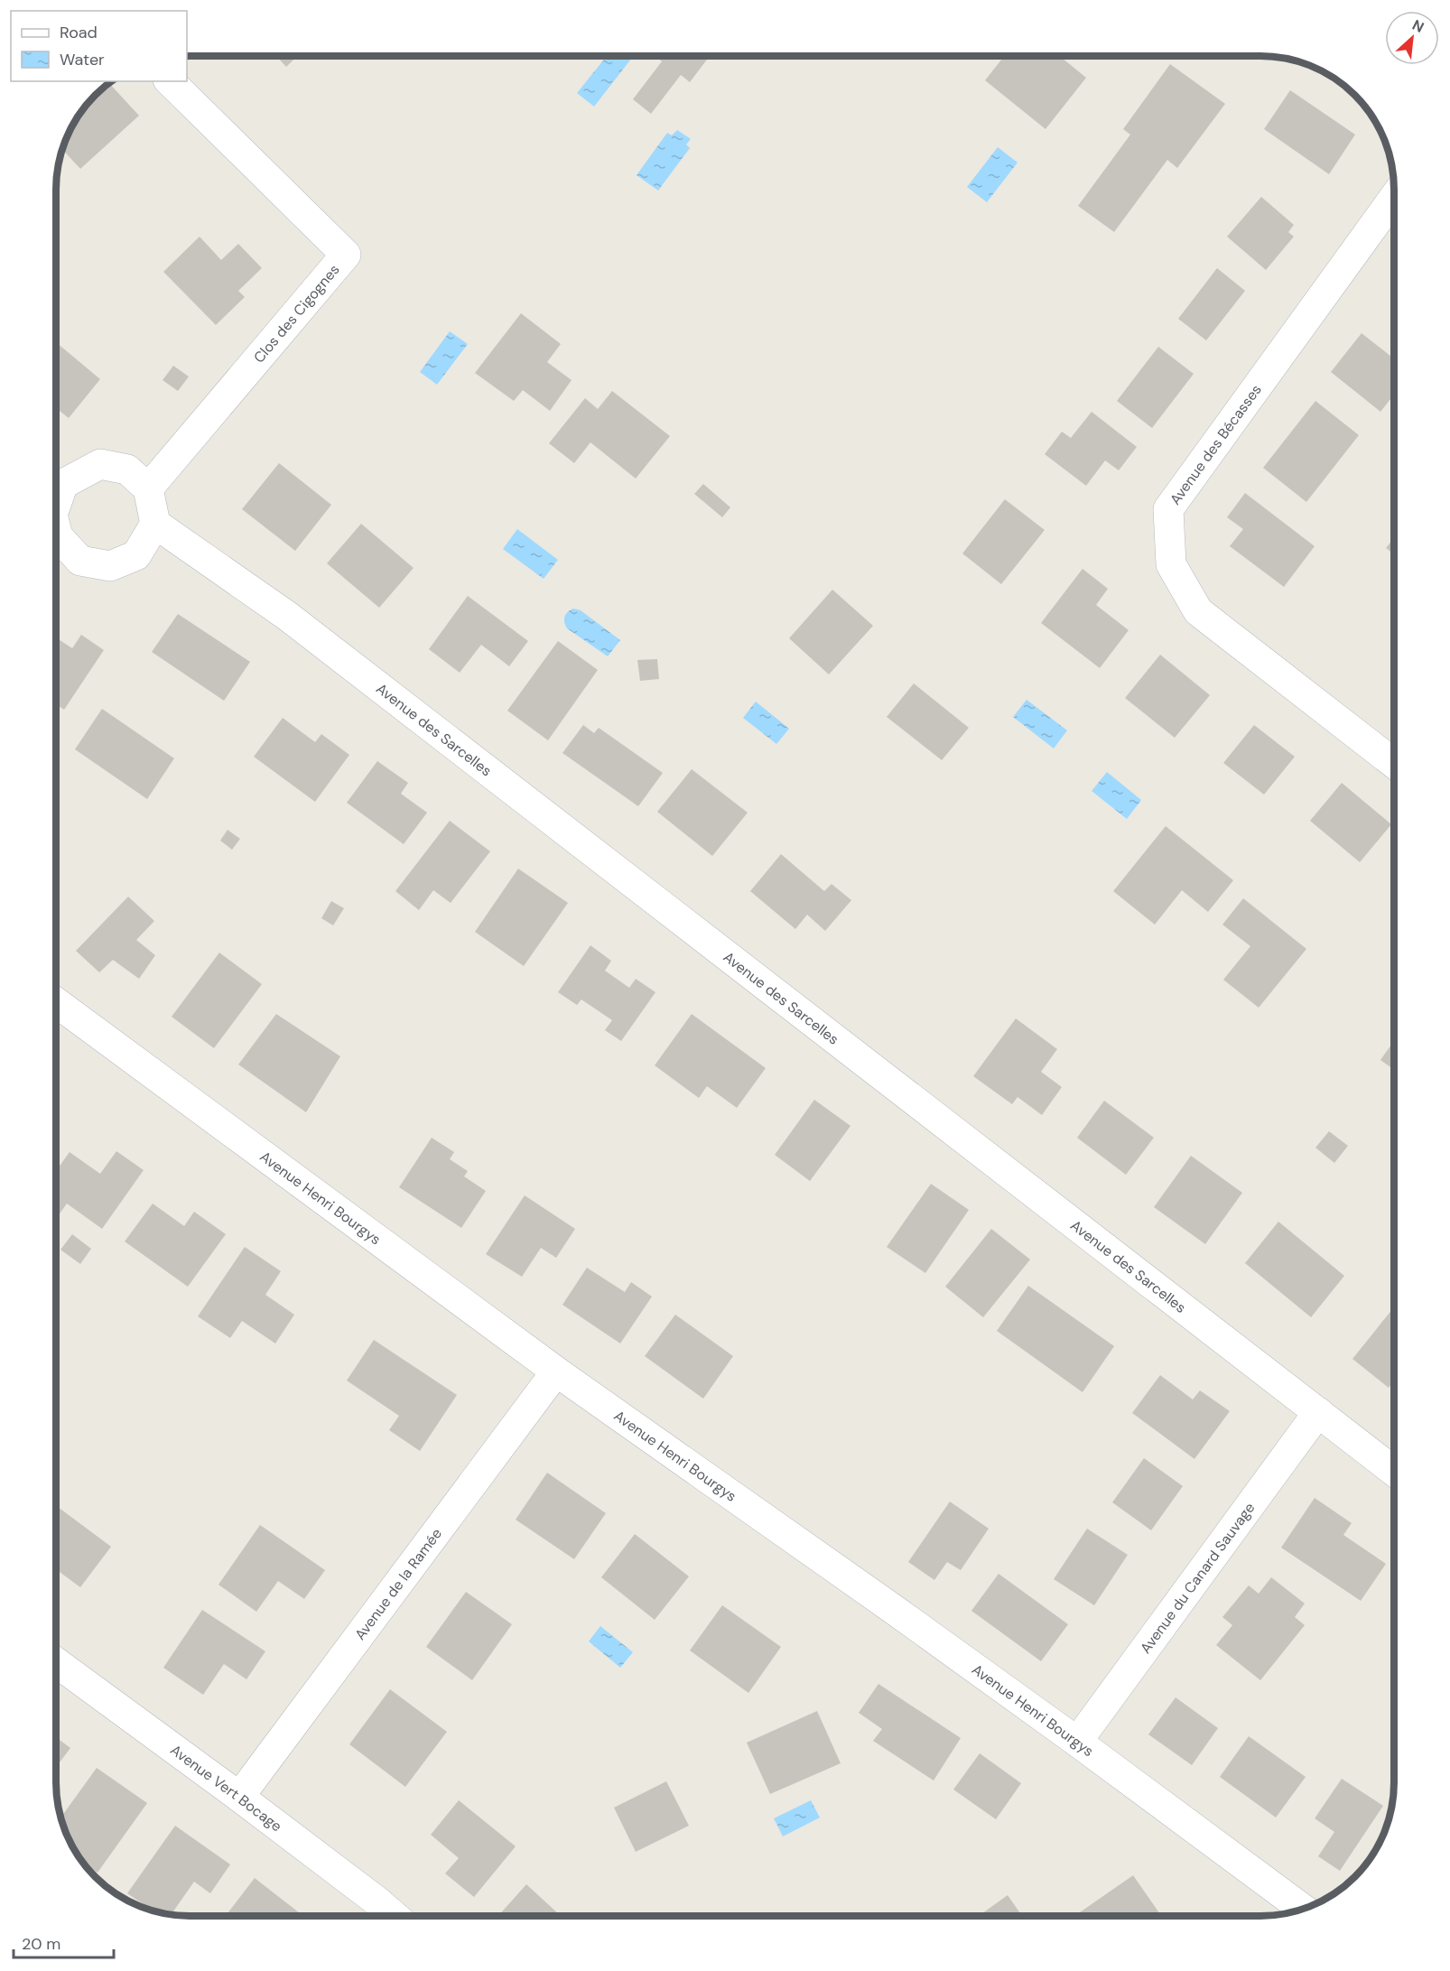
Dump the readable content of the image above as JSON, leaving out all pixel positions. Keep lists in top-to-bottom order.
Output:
{
  "streets": {
    "street": [
      "Clos des Cigognes",
      "Avenue des Bécasses",
      "Avenue des Sarcelles",
      "Avenue Henri Bourgys",
      "Avenue du Canard Sauvage",
      "Avenue de la Ramée",
      "Avenue Vert Bocage"
    ]
  },
  "crossings": [
    ["Avenue des Sarcelles", "Avenue du Canard Sauvage"],
    ["Avenue Henri Bourgys", "Avenue du Canard Sauvage"],
    ["Avenue Henri Bourgys", "Avenue de la Ramée"],
    ["Avenue de la Ramée", "Avenue Vert Bocage"]
  ],
  "legend": ["Road", "Water"],
  "scale_bar": "20 m",
  "north": "top right"
}
